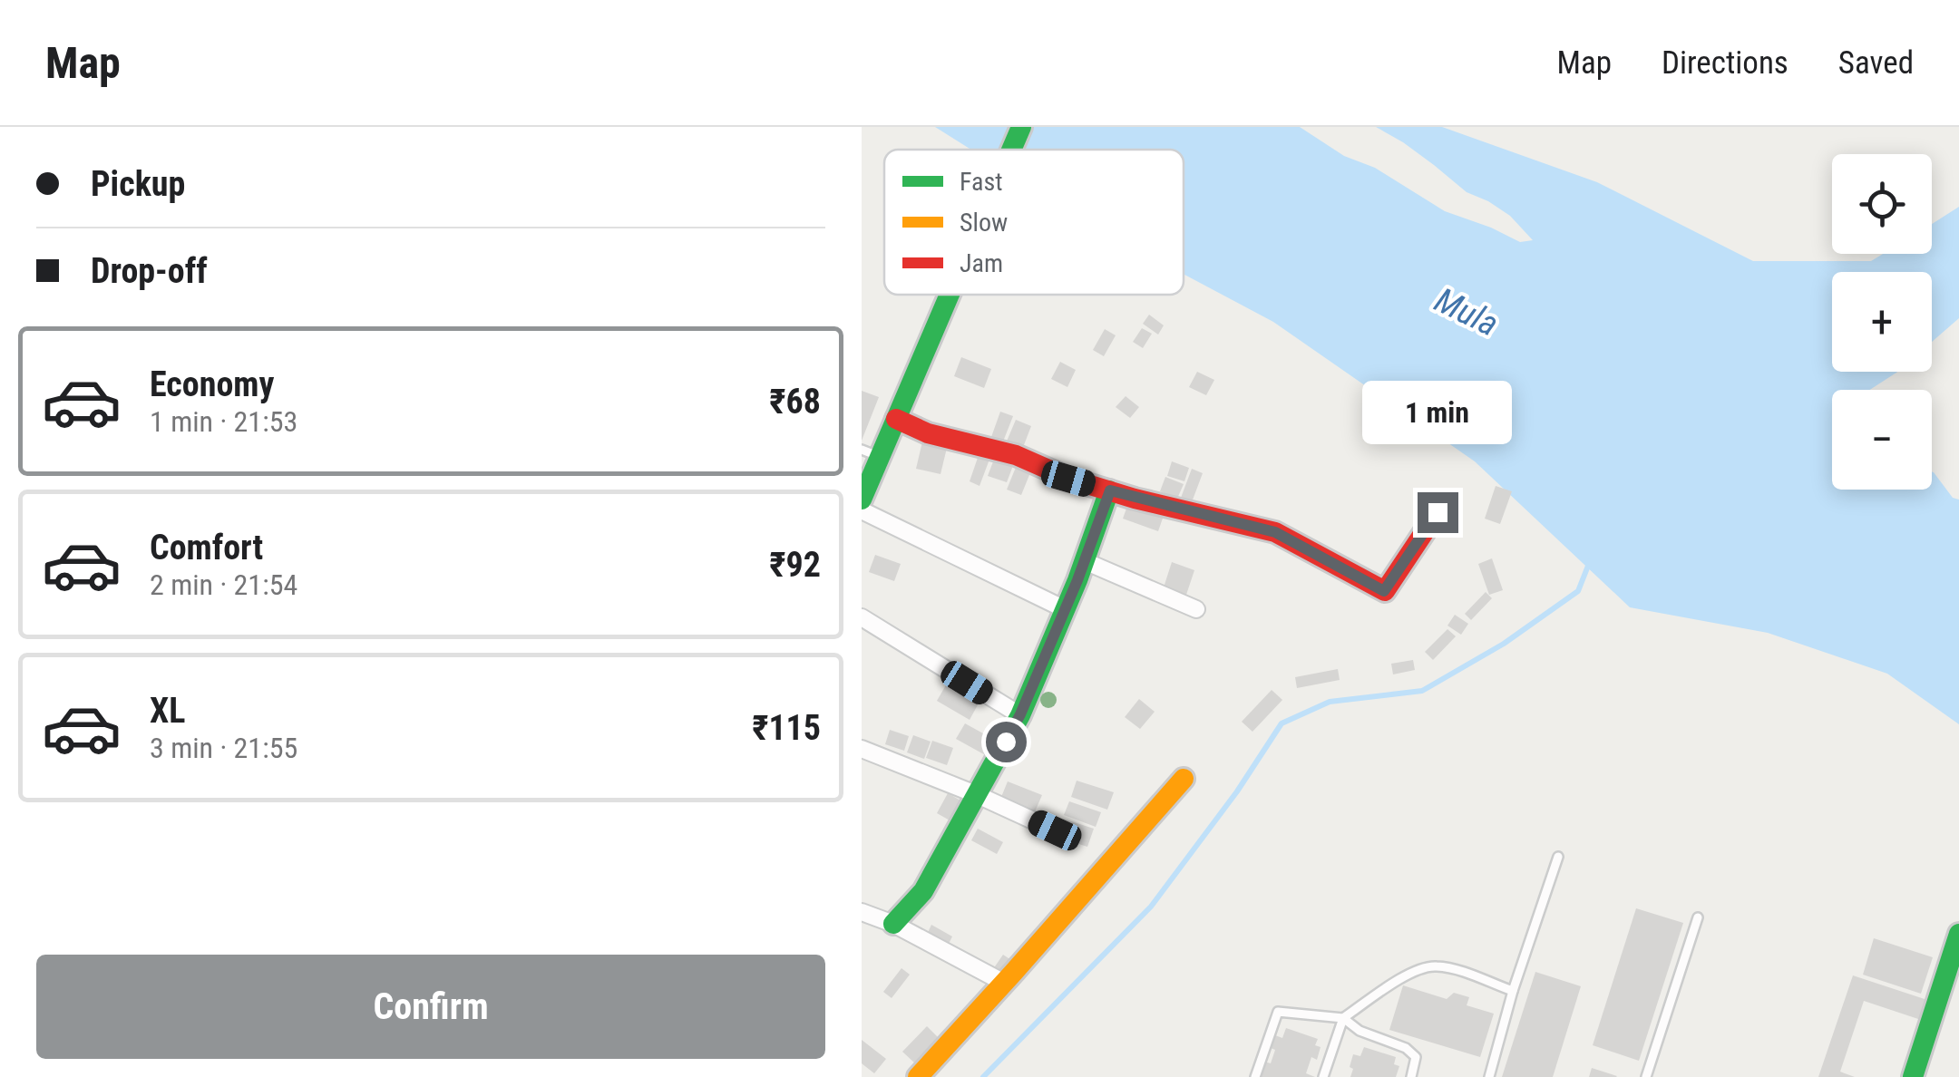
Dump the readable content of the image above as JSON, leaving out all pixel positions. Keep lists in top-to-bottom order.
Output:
{
  "water": ["Mula"],
  "legend": ["Fast", "Slow", "Jam"],
  "page": {
    "header": "Map",
    "nav": ["Map", "Directions", "Saved"],
    "banner": ["Pickup", "Drop-off"],
    "map_buttons": ["+", "−"],
    "list": [
      {
        "name": "Economy",
        "note": "1 min · 21:53",
        "value": "₹68"
      },
      {
        "name": "Comfort",
        "note": "2 min · 21:54",
        "value": "₹92"
      },
      {
        "name": "XL",
        "note": "3 min · 21:55",
        "value": "₹115"
      }
    ],
    "bubble": "1 min",
    "buttons": "Confirm"
  }
}
